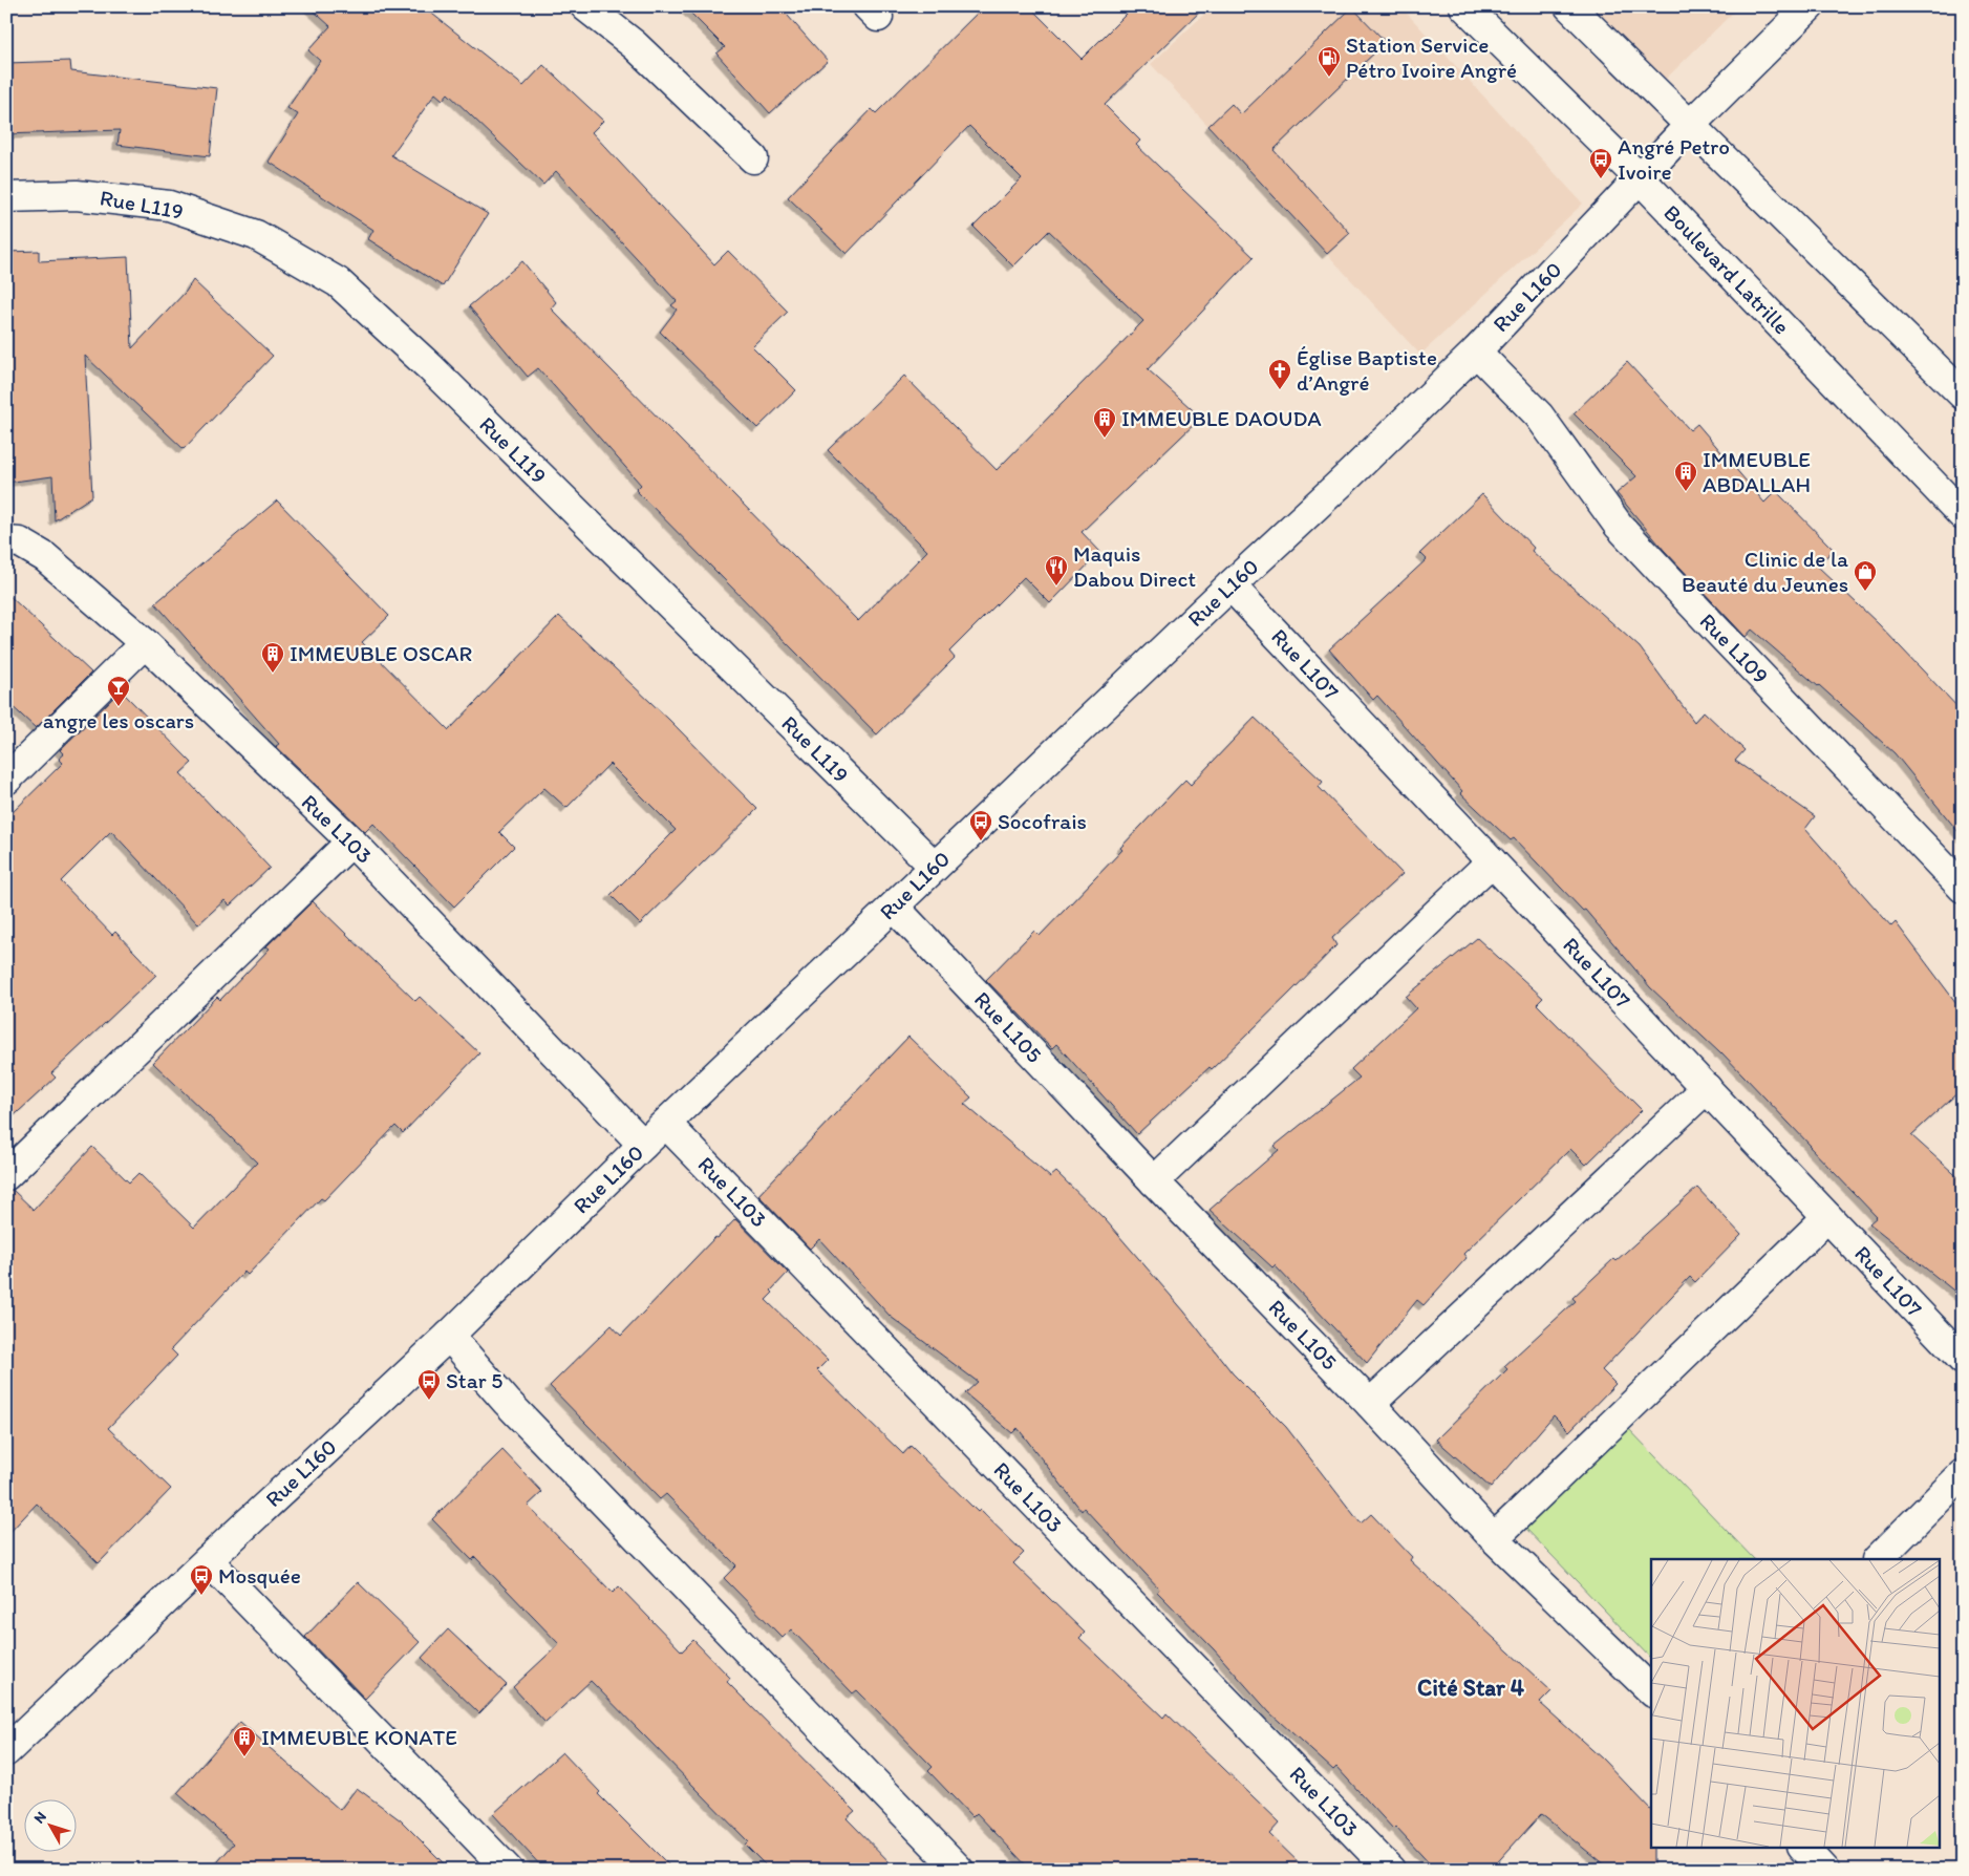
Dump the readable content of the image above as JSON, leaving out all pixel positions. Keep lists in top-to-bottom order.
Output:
{
  "streets": {
    "street": [
      "Rue L119",
      "Boulevard Latrille",
      "Rue L160",
      "Rue L109",
      "Rue L107",
      "Rue L103",
      "Rue L105"
    ]
  },
  "crossings": [
    ["Rue L119", "Rue L160"],
    ["Boulevard Latrille", "Rue L160"],
    ["Rue L160", "Rue L109"],
    ["Rue L160", "Rue L107"],
    ["Rue L160", "Rue L103"],
    ["Rue L160", "Rue L105"]
  ],
  "districts": ["Cité Star 4"],
  "places": {
    "fuel station": ["Station Service Pétro Ivoire Angré"],
    "bus stop": [
      "Angré Petro Ivoire",
      "Socofrais",
      "Star 5",
      "Mosquée"
    ],
    "church": ["Église Baptiste d’Angré"],
    "building": [
      "IMMEUBLE DAOUDA",
      "IMMEUBLE ABDALLAH",
      "IMMEUBLE OSCAR",
      "IMMEUBLE KONATE"
    ],
    "restaurant": ["Maquis Dabou Direct"],
    "shop": ["Clinic de la Beauté du Jeunes"],
    "bar": ["angre les oscars"]
  },
  "north": "top left"
}
